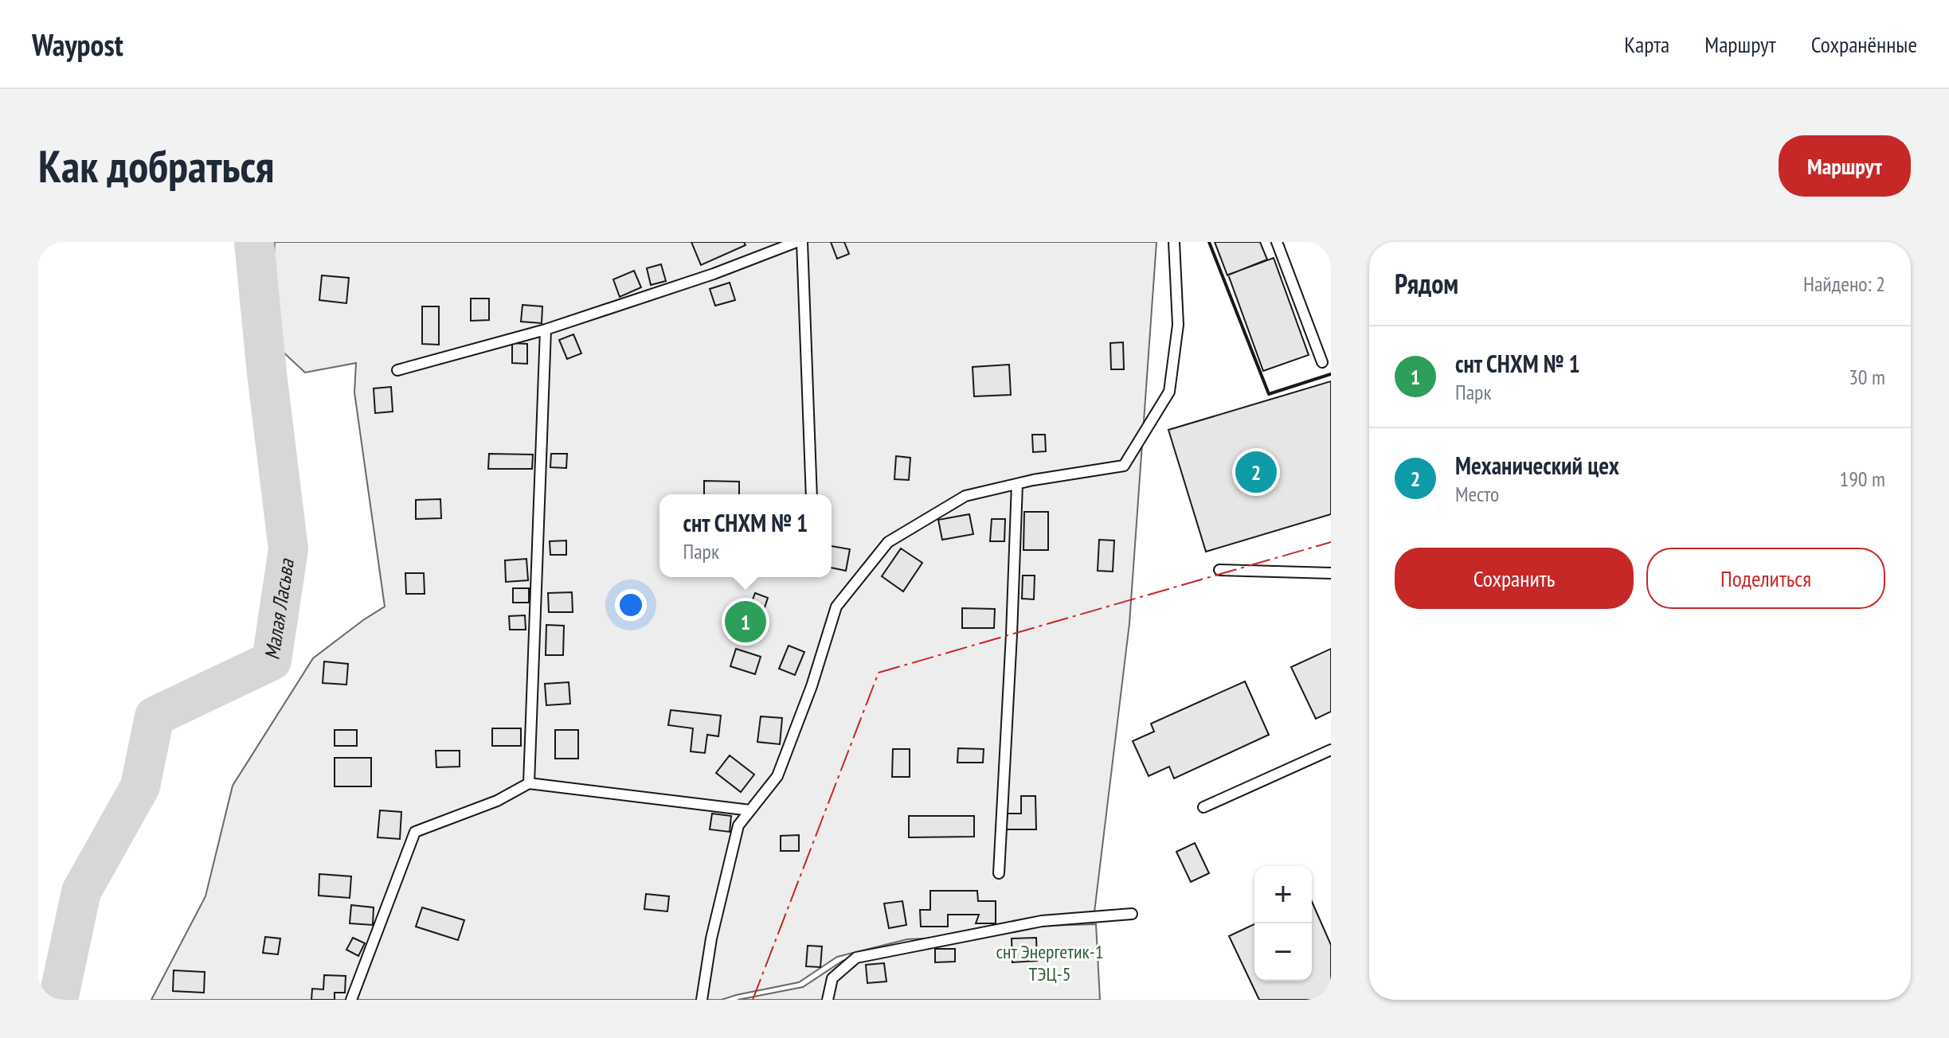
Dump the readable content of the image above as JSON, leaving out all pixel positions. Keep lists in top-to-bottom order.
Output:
{
  "water": ["Малая Ласьва"],
  "parks": ["снт Энергетик-1 ТЭЦ-5"],
  "page": {
    "header": "Waypost",
    "nav": ["Карта", "Маршрут", "Сохранённые"],
    "buttons": [
      "Маршрут",
      ["Сохранить", "Поделиться"]
    ],
    "title": "Как добраться",
    "heading": ["Рядом", "Найдено: 2"],
    "list": [
      {
        "mark": "1",
        "name": "снт СНХМ № 1",
        "note": "Парк",
        "value": "30 m"
      },
      {
        "mark": "2",
        "name": "Механический цех",
        "note": "Место",
        "value": "190 m"
      }
    ],
    "pins": ["2", "1"],
    "popup": ["снт СНХМ № 1", "Парк"],
    "map_buttons": ["+", "−"]
  }
}
